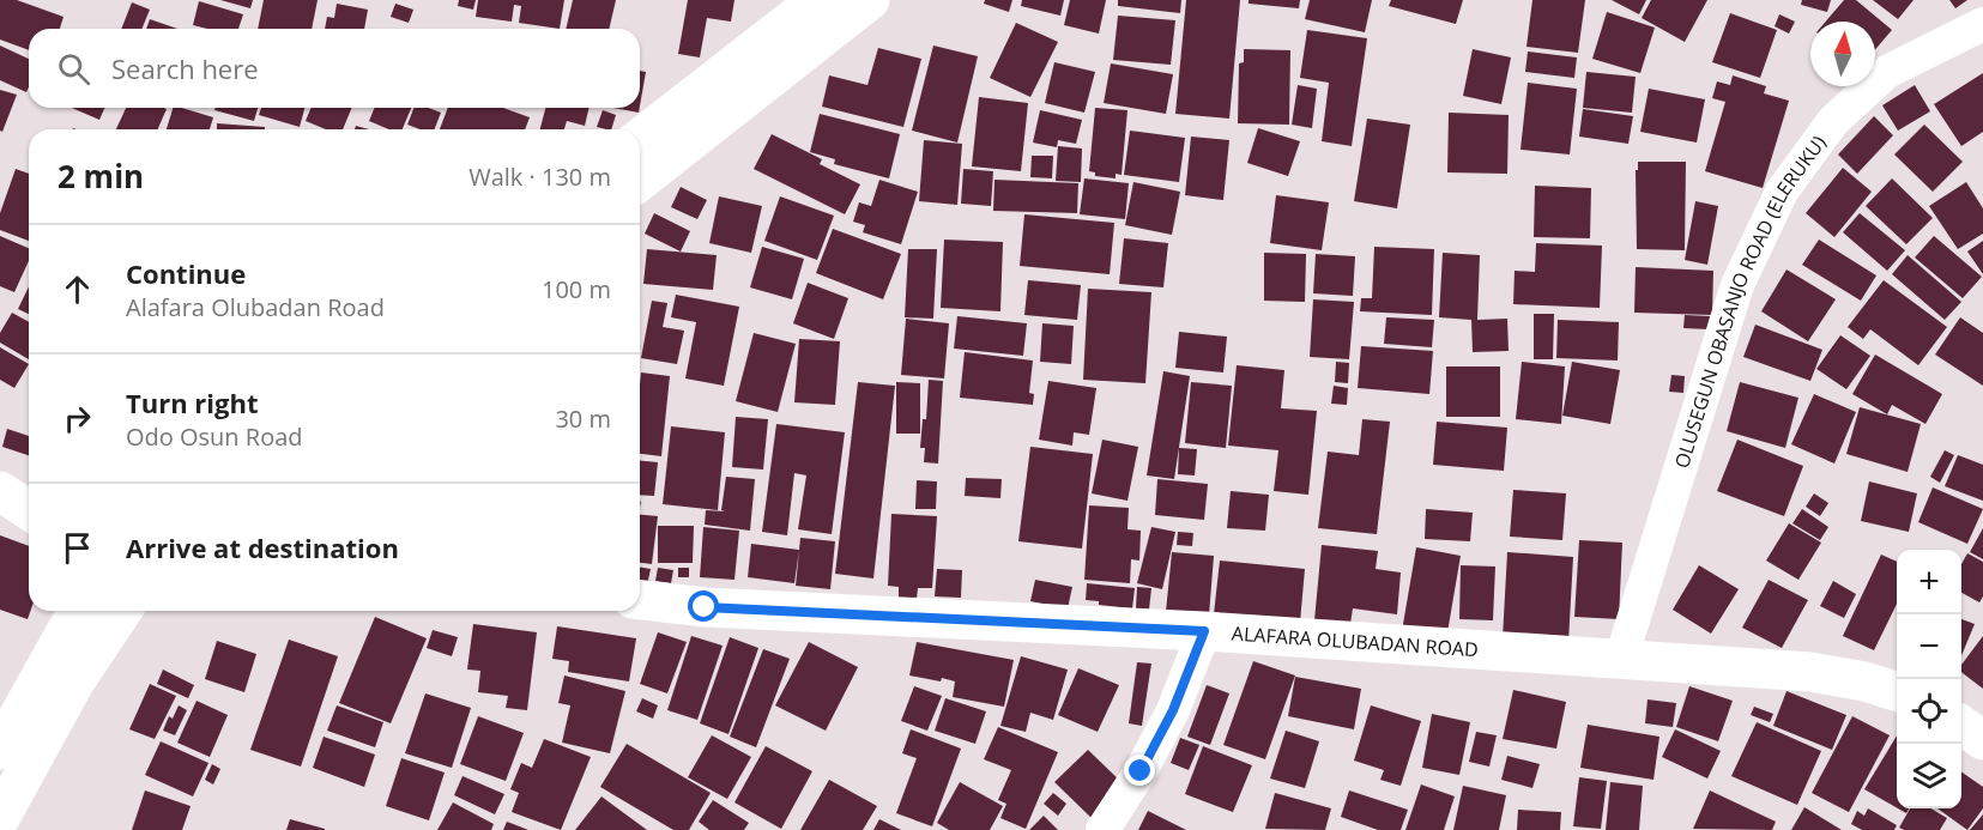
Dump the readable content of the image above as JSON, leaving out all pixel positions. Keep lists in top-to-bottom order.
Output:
{
  "streets": {
    "main road": ["ALAFARA OLUBADAN ROAD"],
    "street": ["OLUSEGUN OBASANJO ROAD (ELERUKU)"]
  },
  "crossings": [
    ["OLUSEGUN OBASANJO ROAD (ELERUKU)", "ALAFARA OLUBADAN ROAD"]
  ],
  "north": "top",
  "page": {
    "search": "Search here",
    "heading": ["2 min", "Walk · 130 m"],
    "list": [
      ["Continue", "Alafara Olubadan Road", "100 m"],
      ["Turn right", "Odo Osun Road", "30 m"],
      "Arrive at destination"
    ],
    "map_buttons": ["+", "−"]
  }
}
